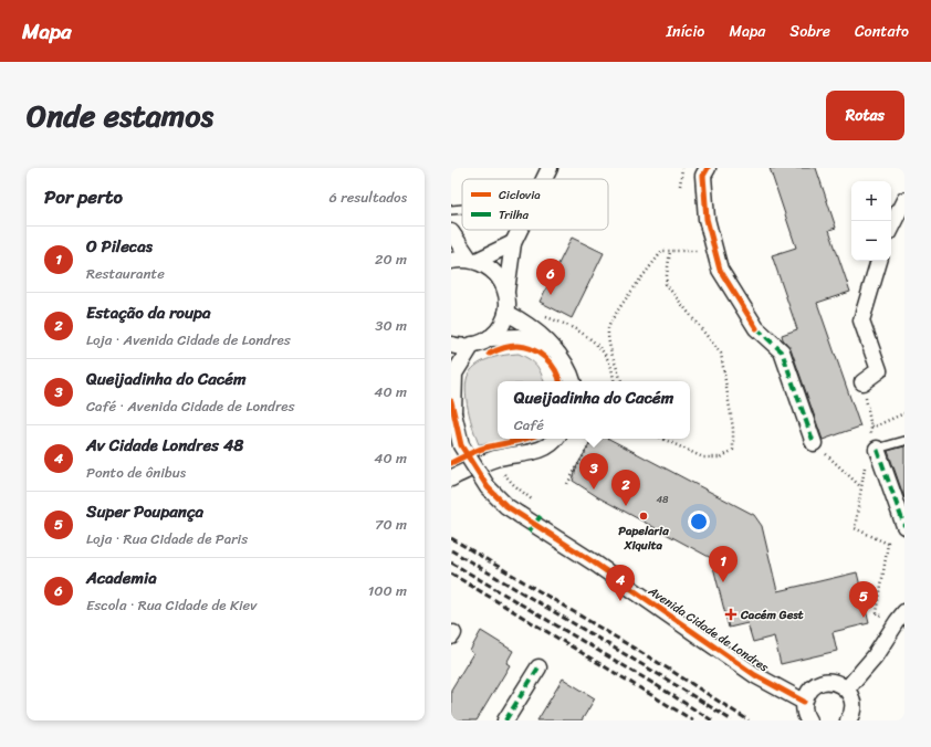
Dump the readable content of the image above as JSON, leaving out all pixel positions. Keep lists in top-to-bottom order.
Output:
{
  "streets": {
    "street": ["Avenida Cidade de Londres"]
  },
  "places": {
    "other": ["Papelaria Xiquita"],
    "health": ["Cacém Gest"]
  },
  "house_numbers": ["48"],
  "legend": ["Ciclovia", "Trilha"],
  "page": {
    "header": "Mapa",
    "nav": [
      "Início",
      "Mapa",
      "Sobre",
      "Contato"
    ],
    "title": "Onde estamos",
    "buttons": "Rotas",
    "heading": ["Por perto", "6 resultados"],
    "map_buttons": ["+", "−"],
    "list": [
      {
        "mark": "1",
        "name": "O Pilecas",
        "note": "Restaurante",
        "value": "20 m"
      },
      {
        "mark": "2",
        "name": "Estação da roupa",
        "note": "Loja · Avenida Cidade de Londres",
        "value": "30 m"
      },
      {
        "mark": "3",
        "name": "Queijadinha do Cacém",
        "note": "Café · Avenida Cidade de Londres",
        "value": "40 m"
      },
      {
        "mark": "4",
        "name": "Av Cidade Londres 48",
        "note": "Ponto de ônibus",
        "value": "40 m"
      },
      {
        "mark": "5",
        "name": "Super Poupança",
        "note": "Loja · Rua Cidade de Paris",
        "value": "70 m"
      },
      {
        "mark": "6",
        "name": "Academia",
        "note": "Escola · Rua Cidade de Kiev",
        "value": "100 m"
      }
    ],
    "pins": [
      "6",
      "3",
      "2",
      "1",
      "4",
      "5"
    ],
    "popup": ["Queijadinha do Cacém", "Café"]
  }
}
